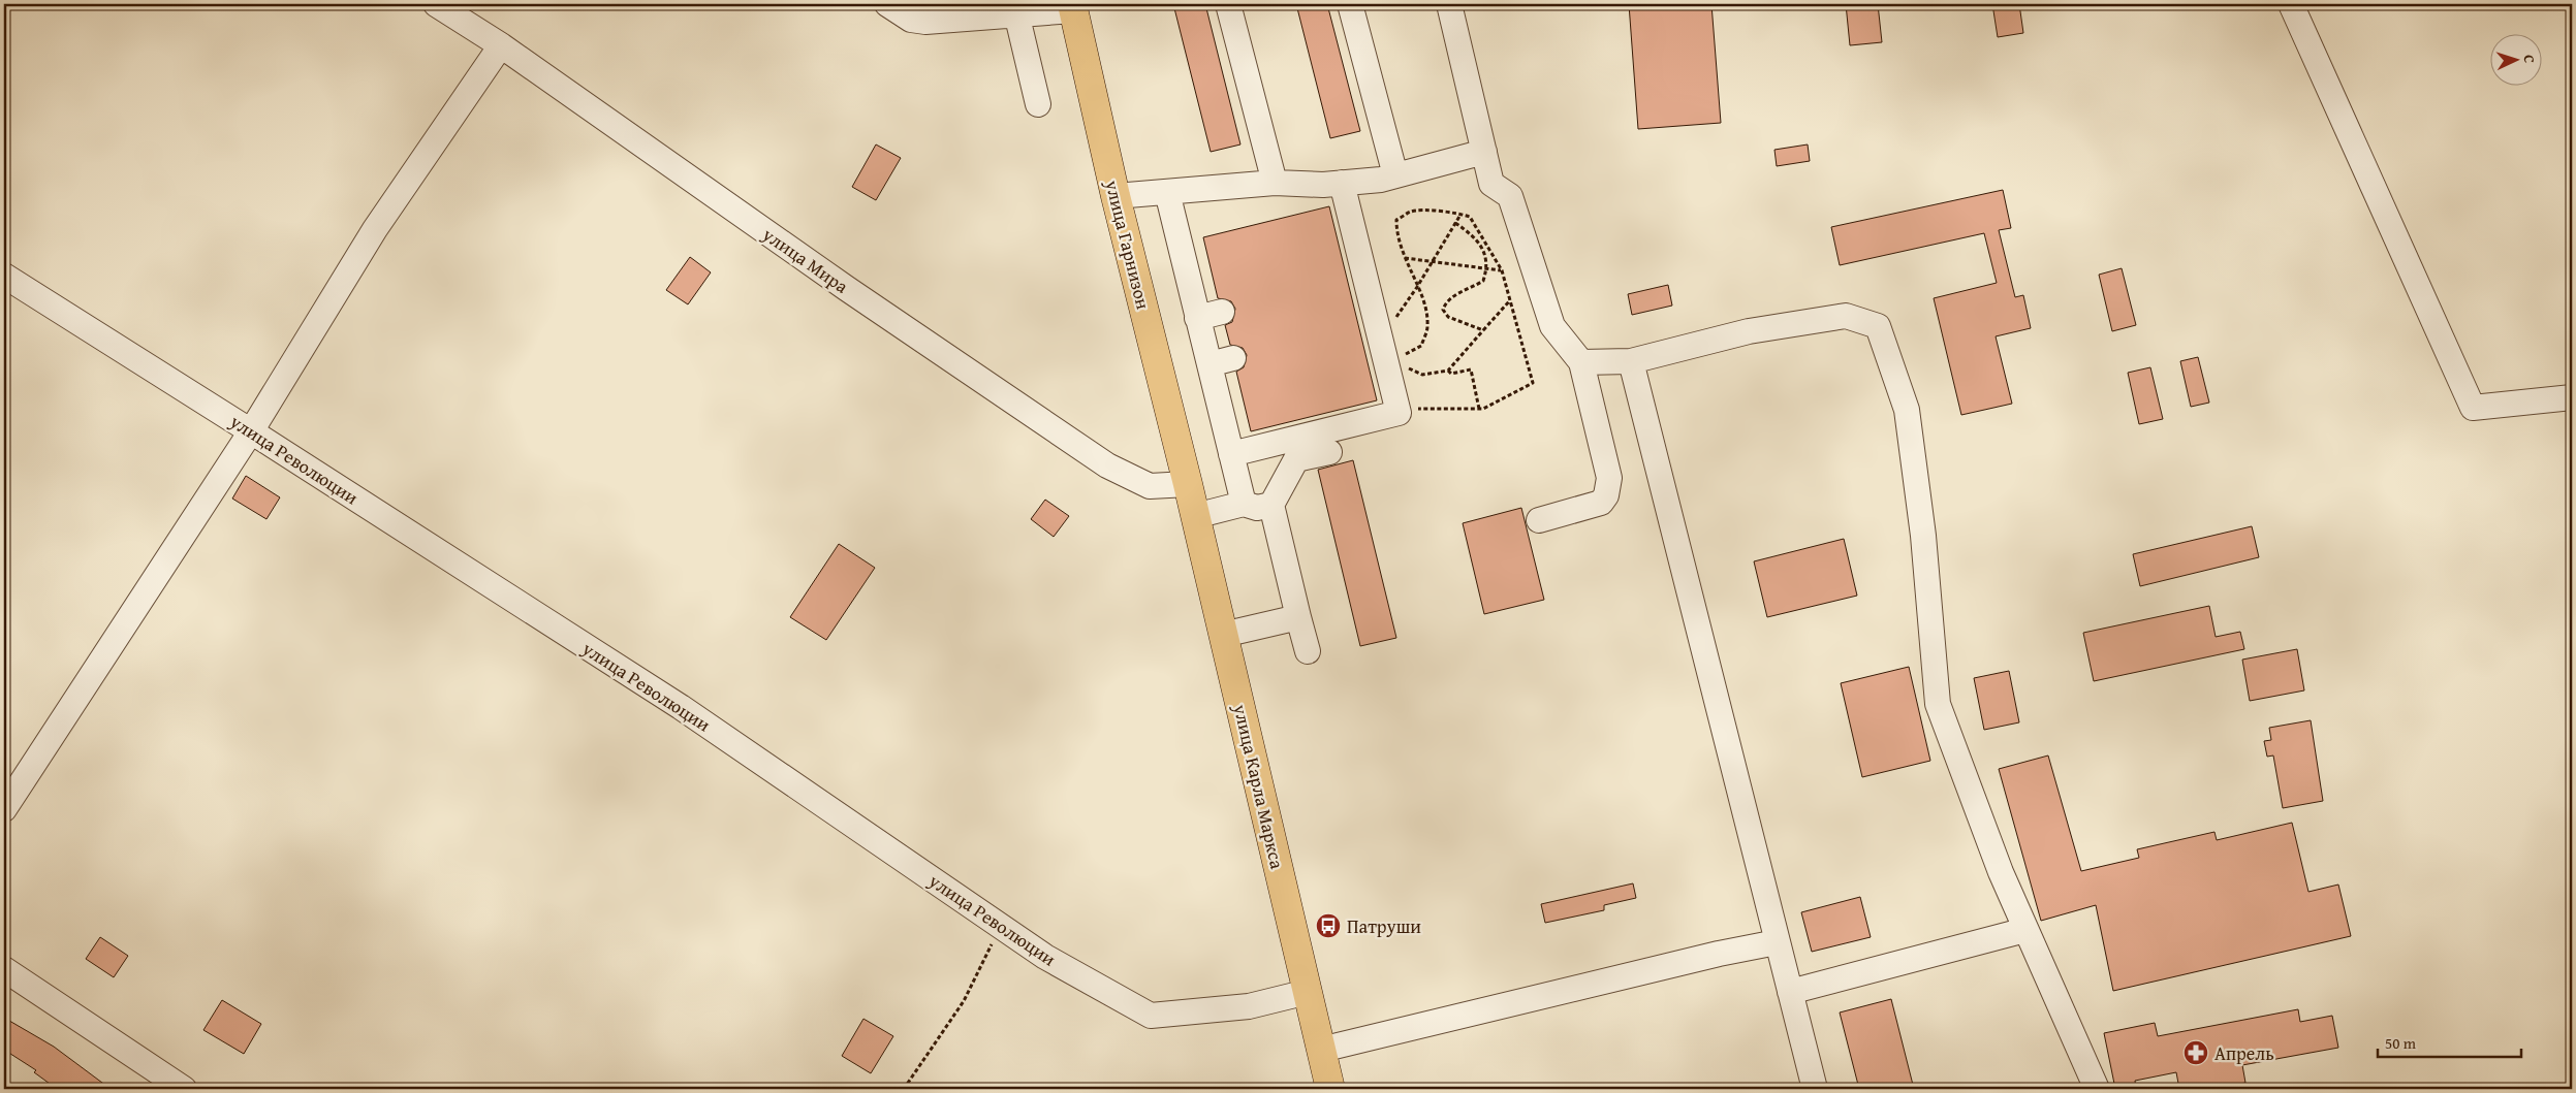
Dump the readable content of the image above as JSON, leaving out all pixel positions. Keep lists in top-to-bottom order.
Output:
{
  "streets": {
    "main road": ["улица Гарнизон", "улица Карла Маркса"],
    "street": ["улица Мира", "улица Революции"]
  },
  "crossings": [
    ["улица Гарнизон", "улица Мира"],
    ["улица Гарнизон", "улица Карла Маркса"],
    ["улица Мира", "улица Карла Маркса"],
    ["улица Революции", "улица Карла Маркса"]
  ],
  "places": {
    "bus stop": ["Патруши"],
    "pharmacy": ["Апрель"]
  },
  "scale_bar": "50 m",
  "north": "right"
}
